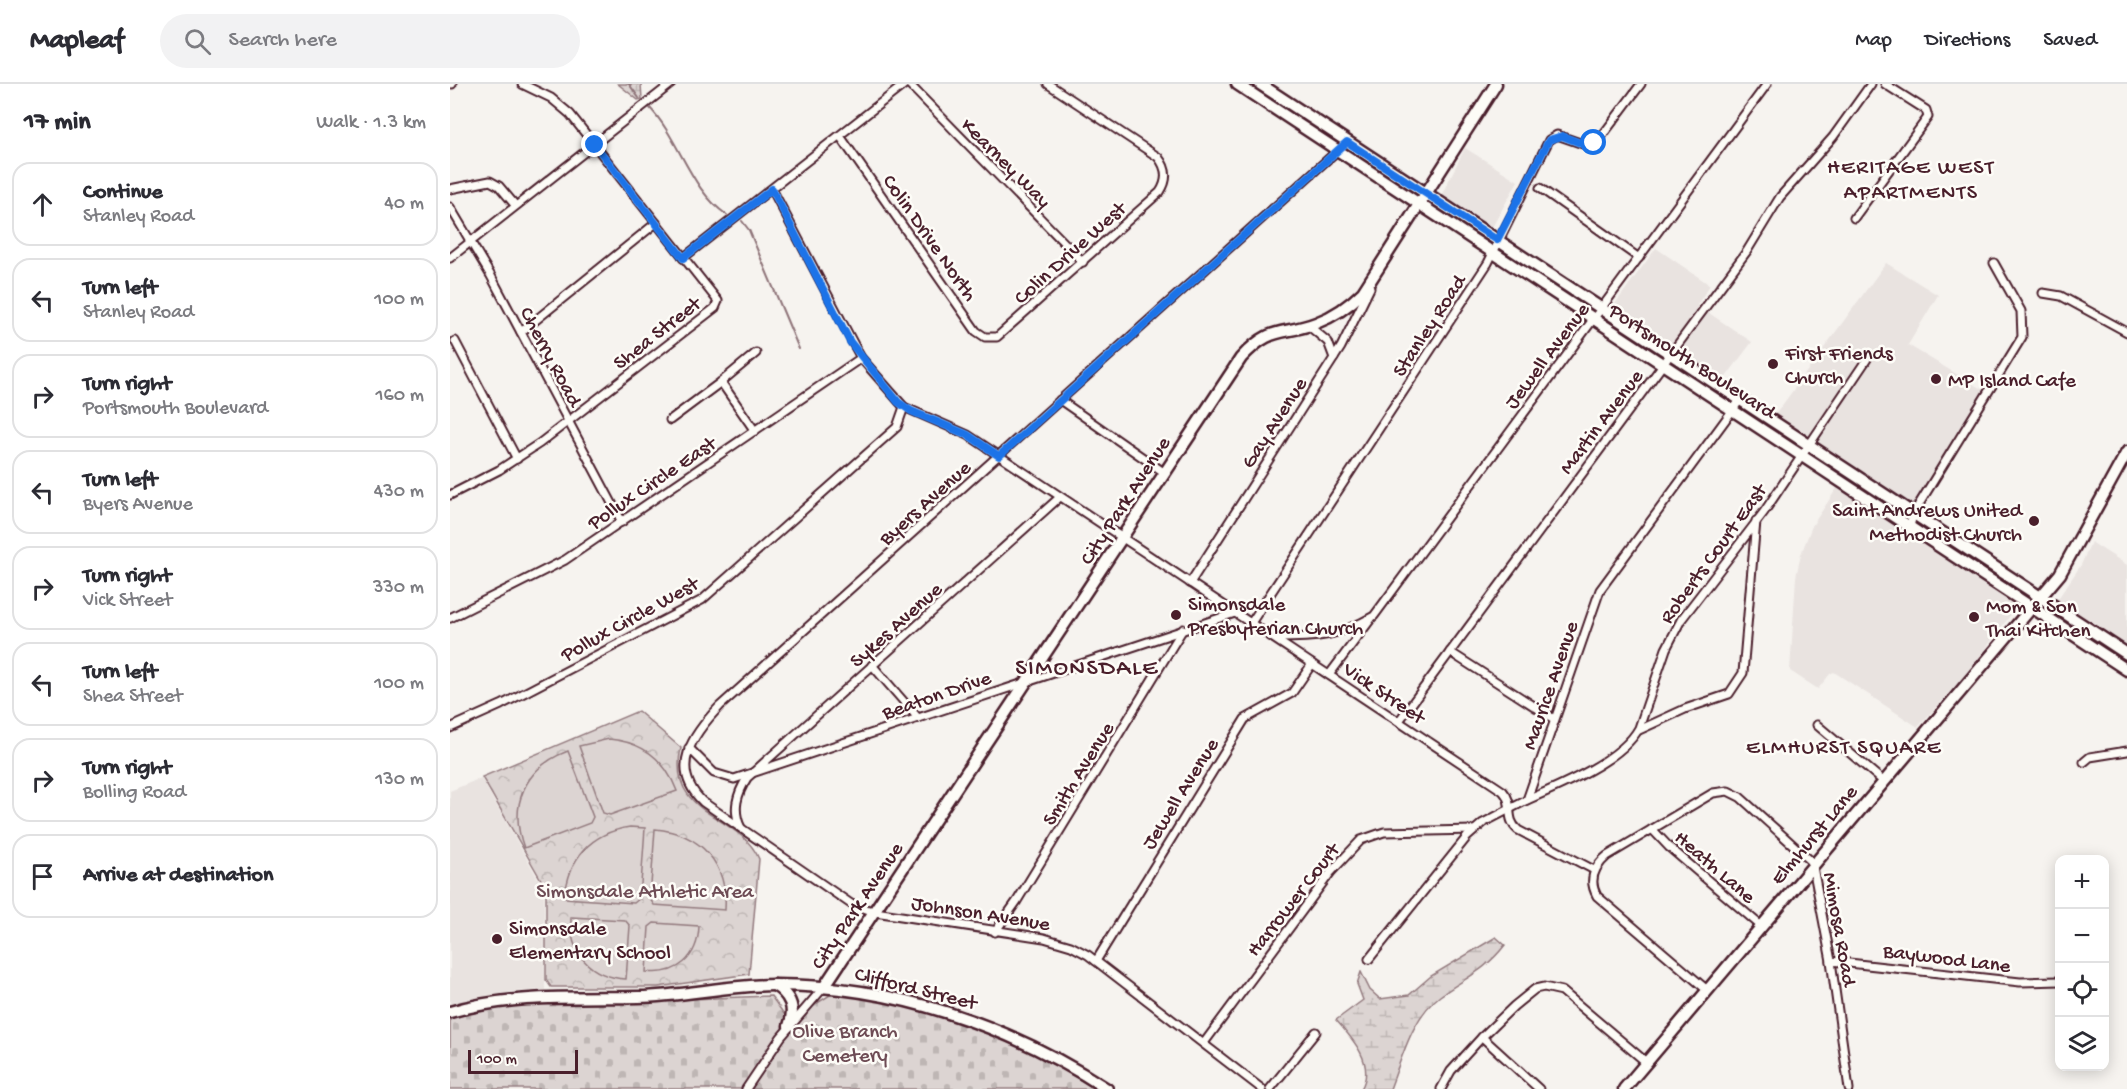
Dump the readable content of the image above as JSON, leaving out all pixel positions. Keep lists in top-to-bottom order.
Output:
{
  "streets": {
    "street": [
      "Kearney Way",
      "Colin Drive North",
      "Colin Drive West",
      "Stanley Road",
      "Shea Street",
      "Jewell Avenue",
      "Cherry Road",
      "Portsmouth Boulevard",
      "Martin Avenue",
      "Gay Avenue",
      "Pollux Circle East",
      "City Park Avenue",
      "Byers Avenue",
      "Roberts Court East",
      "Pollux Circle West",
      "Sykes Avenue",
      "Maurice Avenue",
      "Vick Street",
      "Beaton Drive",
      "Smith Avenue",
      "Elmhurst Lane",
      "Heath Lane",
      "Harrower Court",
      "Johnson Avenue",
      "Mimosa Road",
      "Baywood Lane",
      "Clifford Street"
    ]
  },
  "crossings": [
    ["Kearney Way", "Colin Drive West"],
    ["Colin Drive North", "Colin Drive West"],
    ["Stanley Road", "Portsmouth Boulevard"],
    ["Stanley Road", "Vick Street"],
    ["Shea Street", "Cherry Road"],
    ["Jewell Avenue", "Portsmouth Boulevard"],
    ["Jewell Avenue", "Vick Street"],
    ["Jewell Avenue", "Johnson Avenue"],
    ["Cherry Road", "Pollux Circle East"],
    ["Portsmouth Boulevard", "Martin Avenue"],
    ["Portsmouth Boulevard", "City Park Avenue"],
    ["Portsmouth Boulevard", "Byers Avenue"],
    ["Portsmouth Boulevard", "Roberts Court East"],
    ["Portsmouth Boulevard", "Maurice Avenue"],
    ["Portsmouth Boulevard", "Elmhurst Lane"],
    ["Martin Avenue", "Vick Street"],
    ["Gay Avenue", "City Park Avenue"],
    ["Gay Avenue", "Vick Street"],
    ["Pollux Circle East", "Vick Street"],
    ["City Park Avenue", "Vick Street"],
    ["City Park Avenue", "Beaton Drive"],
    ["City Park Avenue", "Johnson Avenue"],
    ["City Park Avenue", "Clifford Street"],
    ["Byers Avenue", "Vick Street"],
    ["Byers Avenue", "Beaton Drive"],
    ["Byers Avenue", "Johnson Avenue"],
    ["Roberts Court East", "Maurice Avenue"],
    ["Pollux Circle West", "Vick Street"],
    ["Sykes Avenue", "Vick Street"],
    ["Sykes Avenue", "Beaton Drive"],
    ["Vick Street", "Beaton Drive"],
    ["Vick Street", "Mimosa Road"],
    ["Beaton Drive", "Smith Avenue"],
    ["Beaton Drive", "Johnson Avenue"],
    ["Smith Avenue", "Johnson Avenue"],
    ["Elmhurst Lane", "Heath Lane"],
    ["Elmhurst Lane", "Mimosa Road"],
    ["Heath Lane", "Mimosa Road"],
    ["Harrower Court", "Johnson Avenue"],
    ["Mimosa Road", "Baywood Lane"]
  ],
  "districts": ["HERITAGE WEST APARTMENTS", "SIMONSDALE", "ELMHURST SQUARE"],
  "parks": ["Simonsdale Athletic Area", "Olive Branch Cemetery"],
  "places": [
    "First Friends Church",
    "MP Island Cafe",
    "Saint Andrews United Methodist Church",
    "Simonsdale Presbyterian Church",
    "Mom & Son Thai Kitchen",
    "Simonsdale Elementary School"
  ],
  "scale_bar": "100 m",
  "page": {
    "header": "Mapleaf",
    "search": "Search here",
    "nav": ["Map", "Directions", "Saved"],
    "heading": ["17 min", "Walk · 1.3 km"],
    "list": [
      ["Continue", "Stanley Road", "40 m"],
      ["Turn left", "Stanley Road", "100 m"],
      ["Turn right", "Portsmouth Boulevard", "160 m"],
      ["Turn left", "Byers Avenue", "430 m"],
      ["Turn right", "Vick Street", "330 m"],
      ["Turn left", "Shea Street", "100 m"],
      ["Turn right", "Bolling Road", "130 m"],
      "Arrive at destination"
    ],
    "map_buttons": ["+", "−"],
    "scale": "100 m"
  }
}
